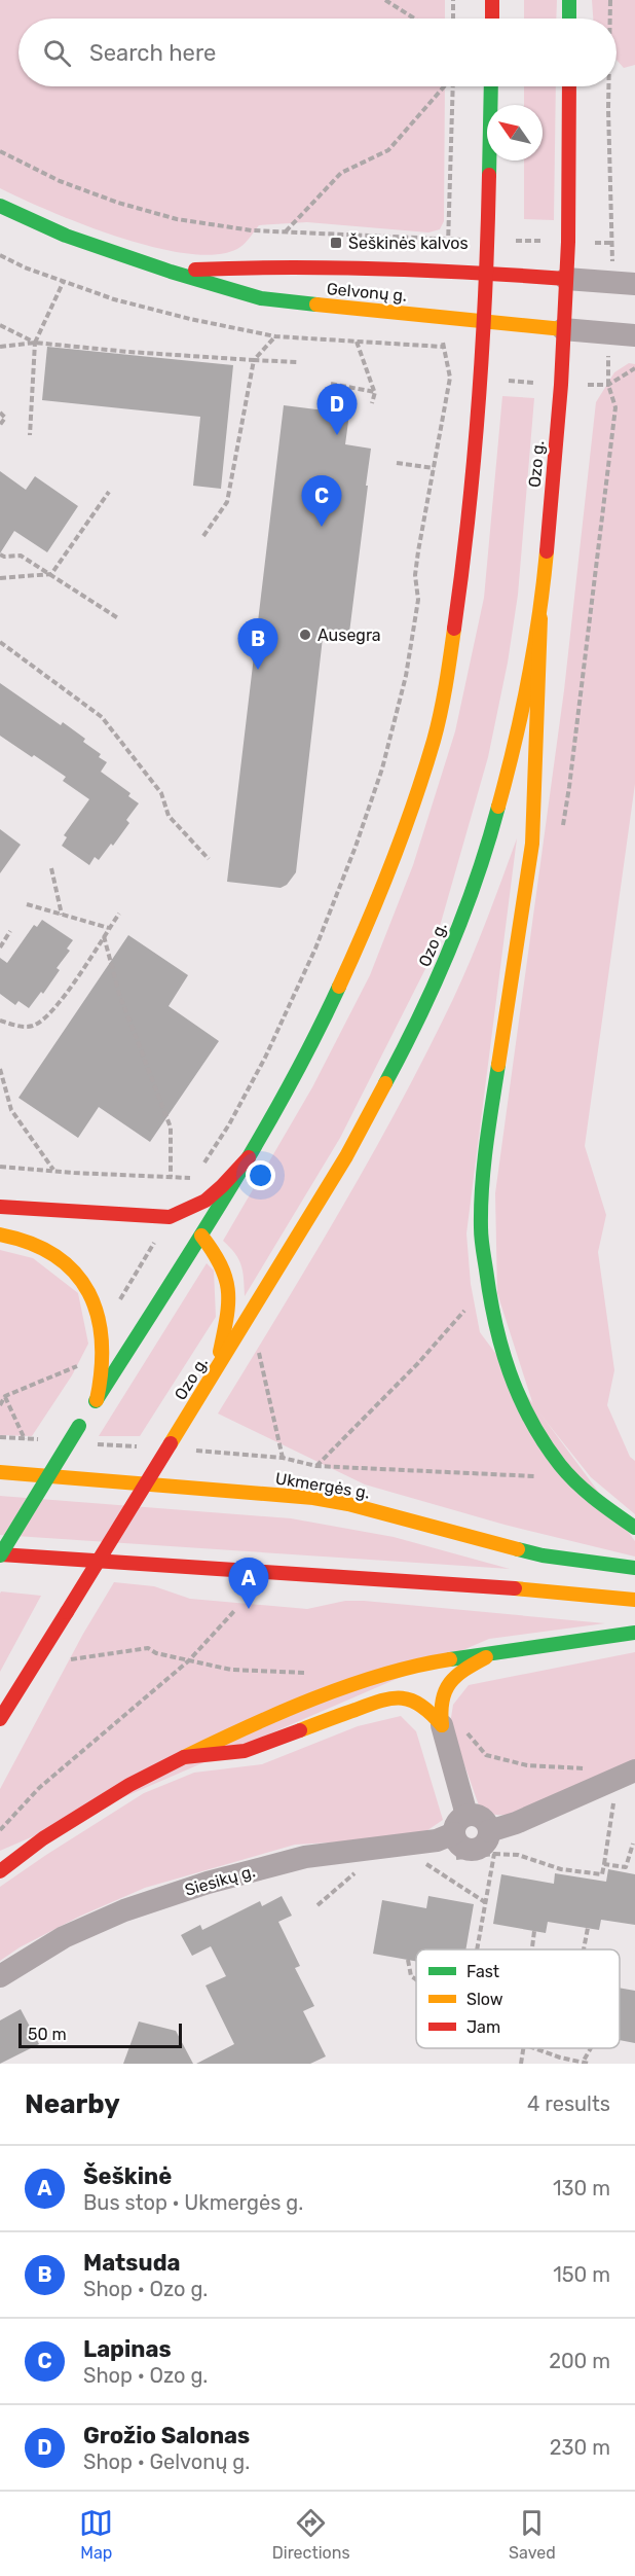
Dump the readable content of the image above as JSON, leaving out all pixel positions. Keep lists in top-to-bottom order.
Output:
{
  "streets": {
    "main road": ["Gelvonų g.", "Ozo g.", "Ukmergės g."],
    "street": ["Siesikų g."]
  },
  "crossings": [
    ["Gelvonų g.", "Ozo g."]
  ],
  "places": {
    "transit": ["Šeškinės kalvos"],
    "other": ["Ausegra"]
  },
  "legend": ["Fast", "Slow", "Jam"],
  "scale_bar": "50 m",
  "north": "top left",
  "page": {
    "search": "Search here",
    "pins": [
      "D",
      "C",
      "B",
      "A"
    ],
    "scale": "50 m",
    "heading": ["Nearby", "4 results"],
    "list": [
      {
        "mark": "A",
        "name": "Šeškinė",
        "note": "Bus stop · Ukmergės g.",
        "value": "130 m"
      },
      {
        "mark": "B",
        "name": "Matsuda",
        "note": "Shop · Ozo g.",
        "value": "150 m"
      },
      {
        "mark": "C",
        "name": "Lapinas",
        "note": "Shop · Ozo g.",
        "value": "200 m"
      },
      {
        "mark": "D",
        "name": "Grožio Salonas",
        "note": "Shop · Gelvonų g.",
        "value": "230 m"
      }
    ],
    "nav": ["Map", "Directions", "Saved"]
  }
}
